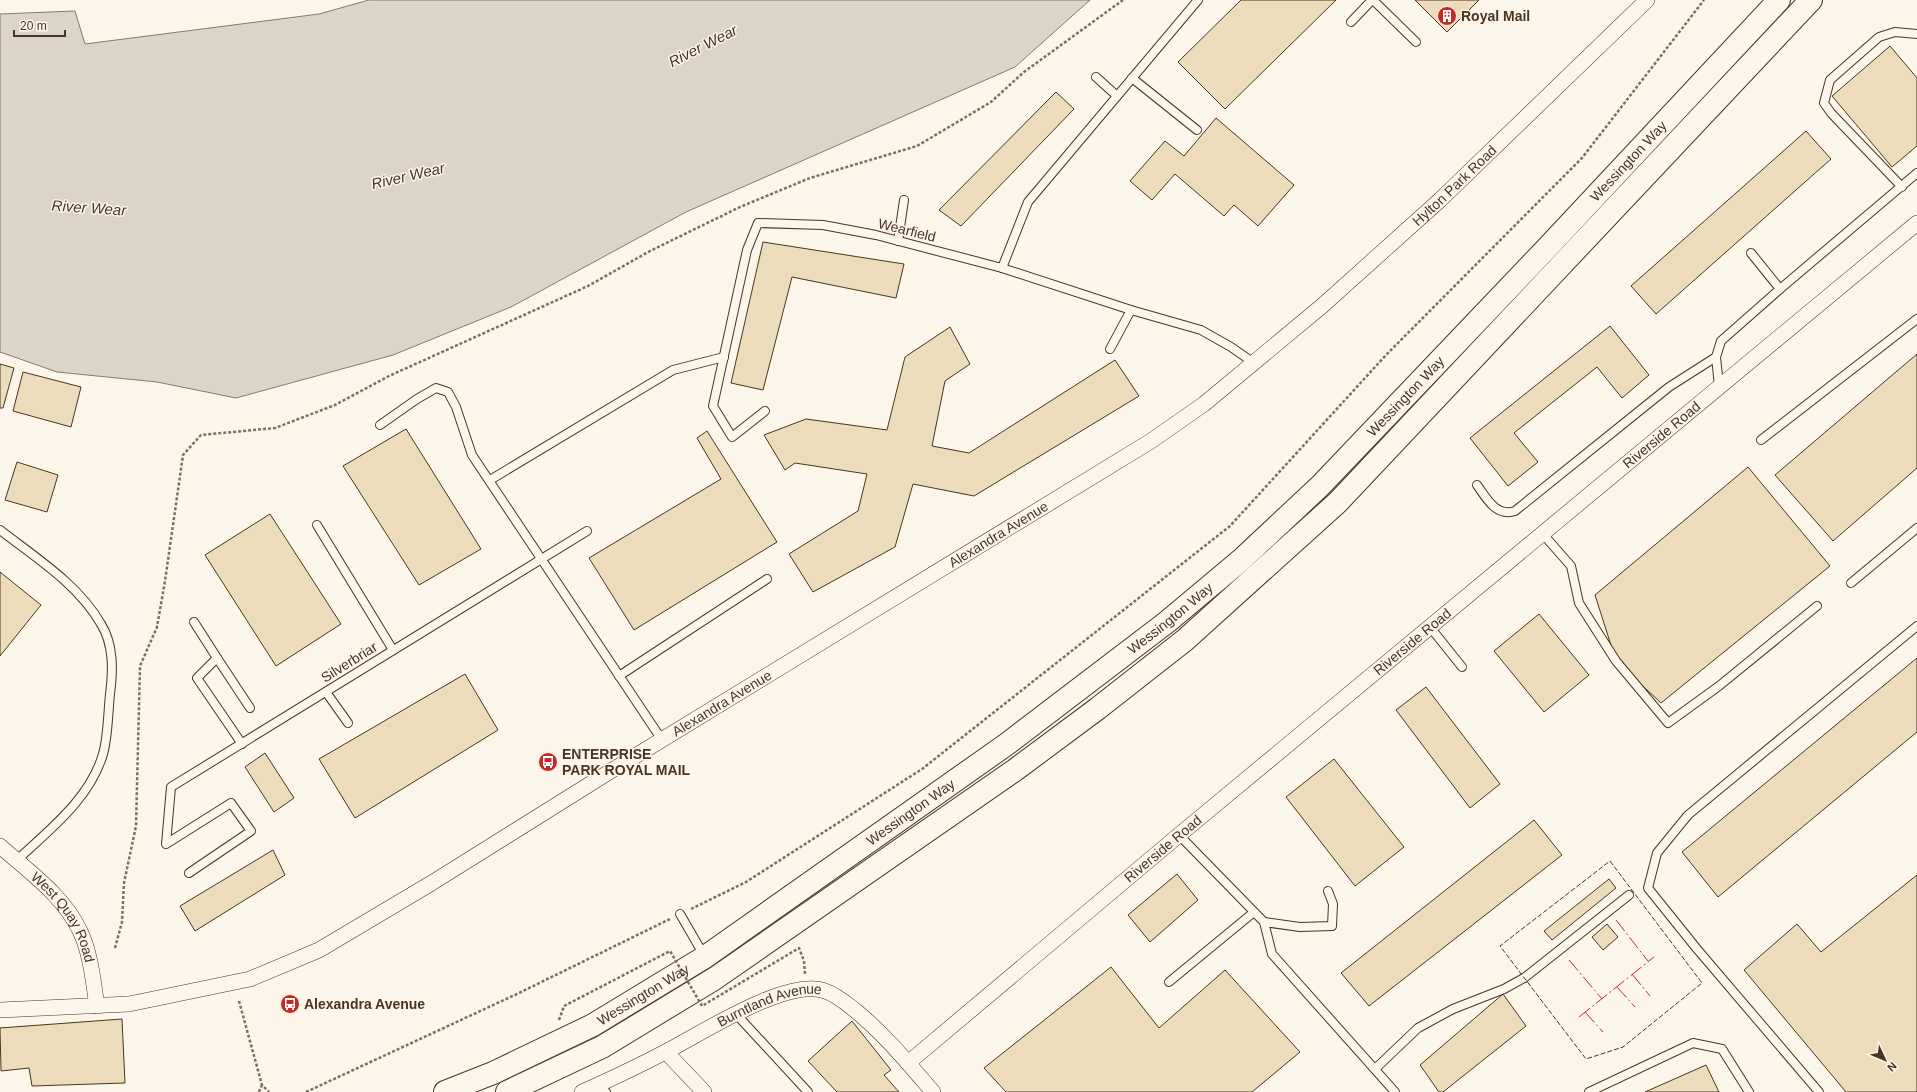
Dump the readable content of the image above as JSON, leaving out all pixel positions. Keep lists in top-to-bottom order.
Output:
{
  "streets": {
    "main road": ["Wessington Way"],
    "street": [
      "Hylton Park Road",
      "Riverside Road",
      "Alexandra Avenue",
      "West Quay Road",
      "Burntland Avenue"
    ],
    "lane": ["Wearfield", "Silverbriar"]
  },
  "crossings": [
    ["Hylton Park Road", "Wearfield"],
    ["Hylton Park Road", "Alexandra Avenue"],
    ["Wearfield", "Alexandra Avenue"],
    ["Riverside Road", "Burntland Avenue"],
    ["Alexandra Avenue", "West Quay Road"]
  ],
  "water": ["River Wear"],
  "places": {
    "building": ["Royal Mail"],
    "bus stop": ["ENTERPRISE PARK ROYAL MAIL", "Alexandra Avenue"]
  },
  "scale_bar": "20 m",
  "north": "bottom right"
}
